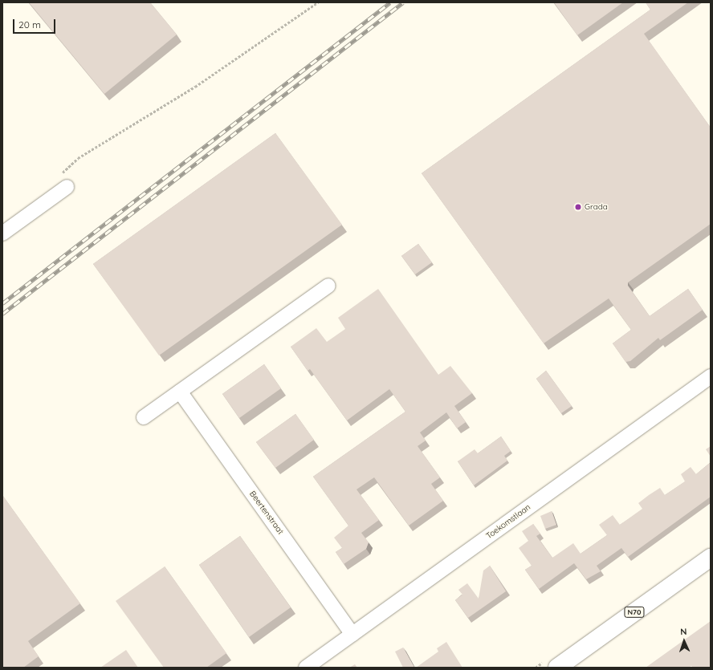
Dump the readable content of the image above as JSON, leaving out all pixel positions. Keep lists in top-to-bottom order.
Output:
{
  "streets": {
    "main road": ["N70"],
    "street": ["Beertenstraat", "Toekomstlaan"]
  },
  "crossings": [
    ["Beertenstraat", "Toekomstlaan"]
  ],
  "places": ["Grada"],
  "scale_bar": "20 m",
  "north": "top"
}
